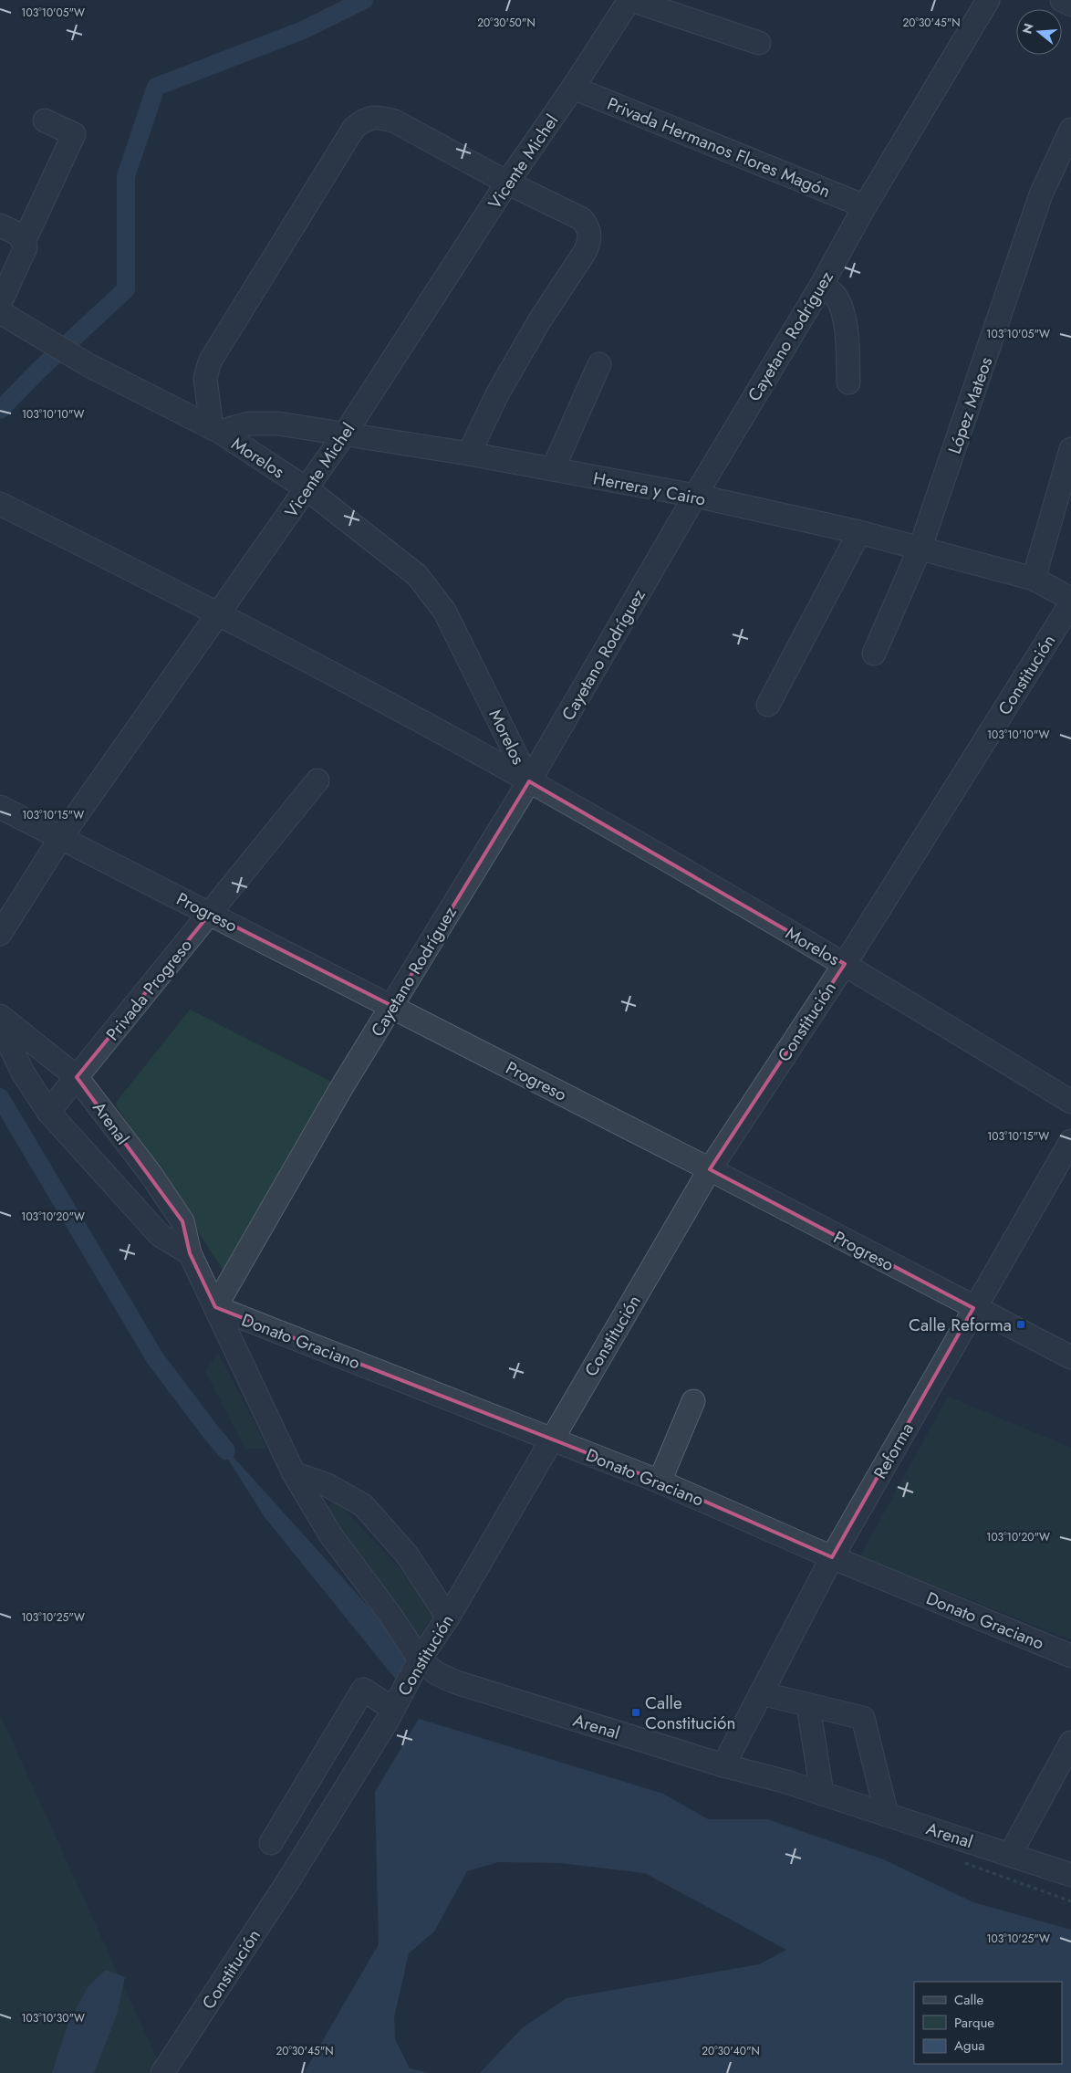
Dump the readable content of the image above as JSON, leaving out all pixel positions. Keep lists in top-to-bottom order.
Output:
{
  "streets": {
    "street": [
      "Privada Hermanos Flores Magón",
      "Vicente Michel",
      "Cayetano Rodríguez",
      "López Mateos",
      "Morelos",
      "Herrera y Cairo",
      "Constitución",
      "Progreso",
      "Privada Progreso",
      "Arenal",
      "Donato Graciano",
      "Reforma"
    ]
  },
  "crossings": [
    ["Privada Hermanos Flores Magón", "Vicente Michel"],
    ["Privada Hermanos Flores Magón", "Cayetano Rodríguez"],
    ["Vicente Michel", "Morelos"],
    ["Vicente Michel", "Herrera y Cairo"],
    ["Vicente Michel", "Progreso"],
    ["Cayetano Rodríguez", "Morelos"],
    ["Cayetano Rodríguez", "Herrera y Cairo"],
    ["Cayetano Rodríguez", "Progreso"],
    ["Cayetano Rodríguez", "Arenal"],
    ["Cayetano Rodríguez", "Donato Graciano"],
    ["López Mateos", "Herrera y Cairo"],
    ["Morelos", "Herrera y Cairo"],
    ["Morelos", "Constitución"],
    ["Constitución", "Progreso"],
    ["Constitución", "Arenal"],
    ["Constitución", "Donato Graciano"],
    ["Progreso", "Privada Progreso"],
    ["Progreso", "Reforma"],
    ["Privada Progreso", "Arenal"],
    ["Arenal", "Donato Graciano"],
    ["Arenal", "Reforma"],
    ["Donato Graciano", "Reforma"]
  ],
  "places": {
    "transit": ["Calle Reforma", "Calle Constitución"]
  },
  "legend": ["Calle", "Parque", "Agua"],
  "north": "left",
  "coordinates": [
    "103°10'05\"W",
    "20°30'50\"N",
    "20°30'45\"N",
    "103°10'10\"W",
    "103°10'15\"W",
    "103°10'20\"W",
    "103°10'25\"W",
    "103°10'30\"W",
    "20°30'40\"N"
  ]
}
